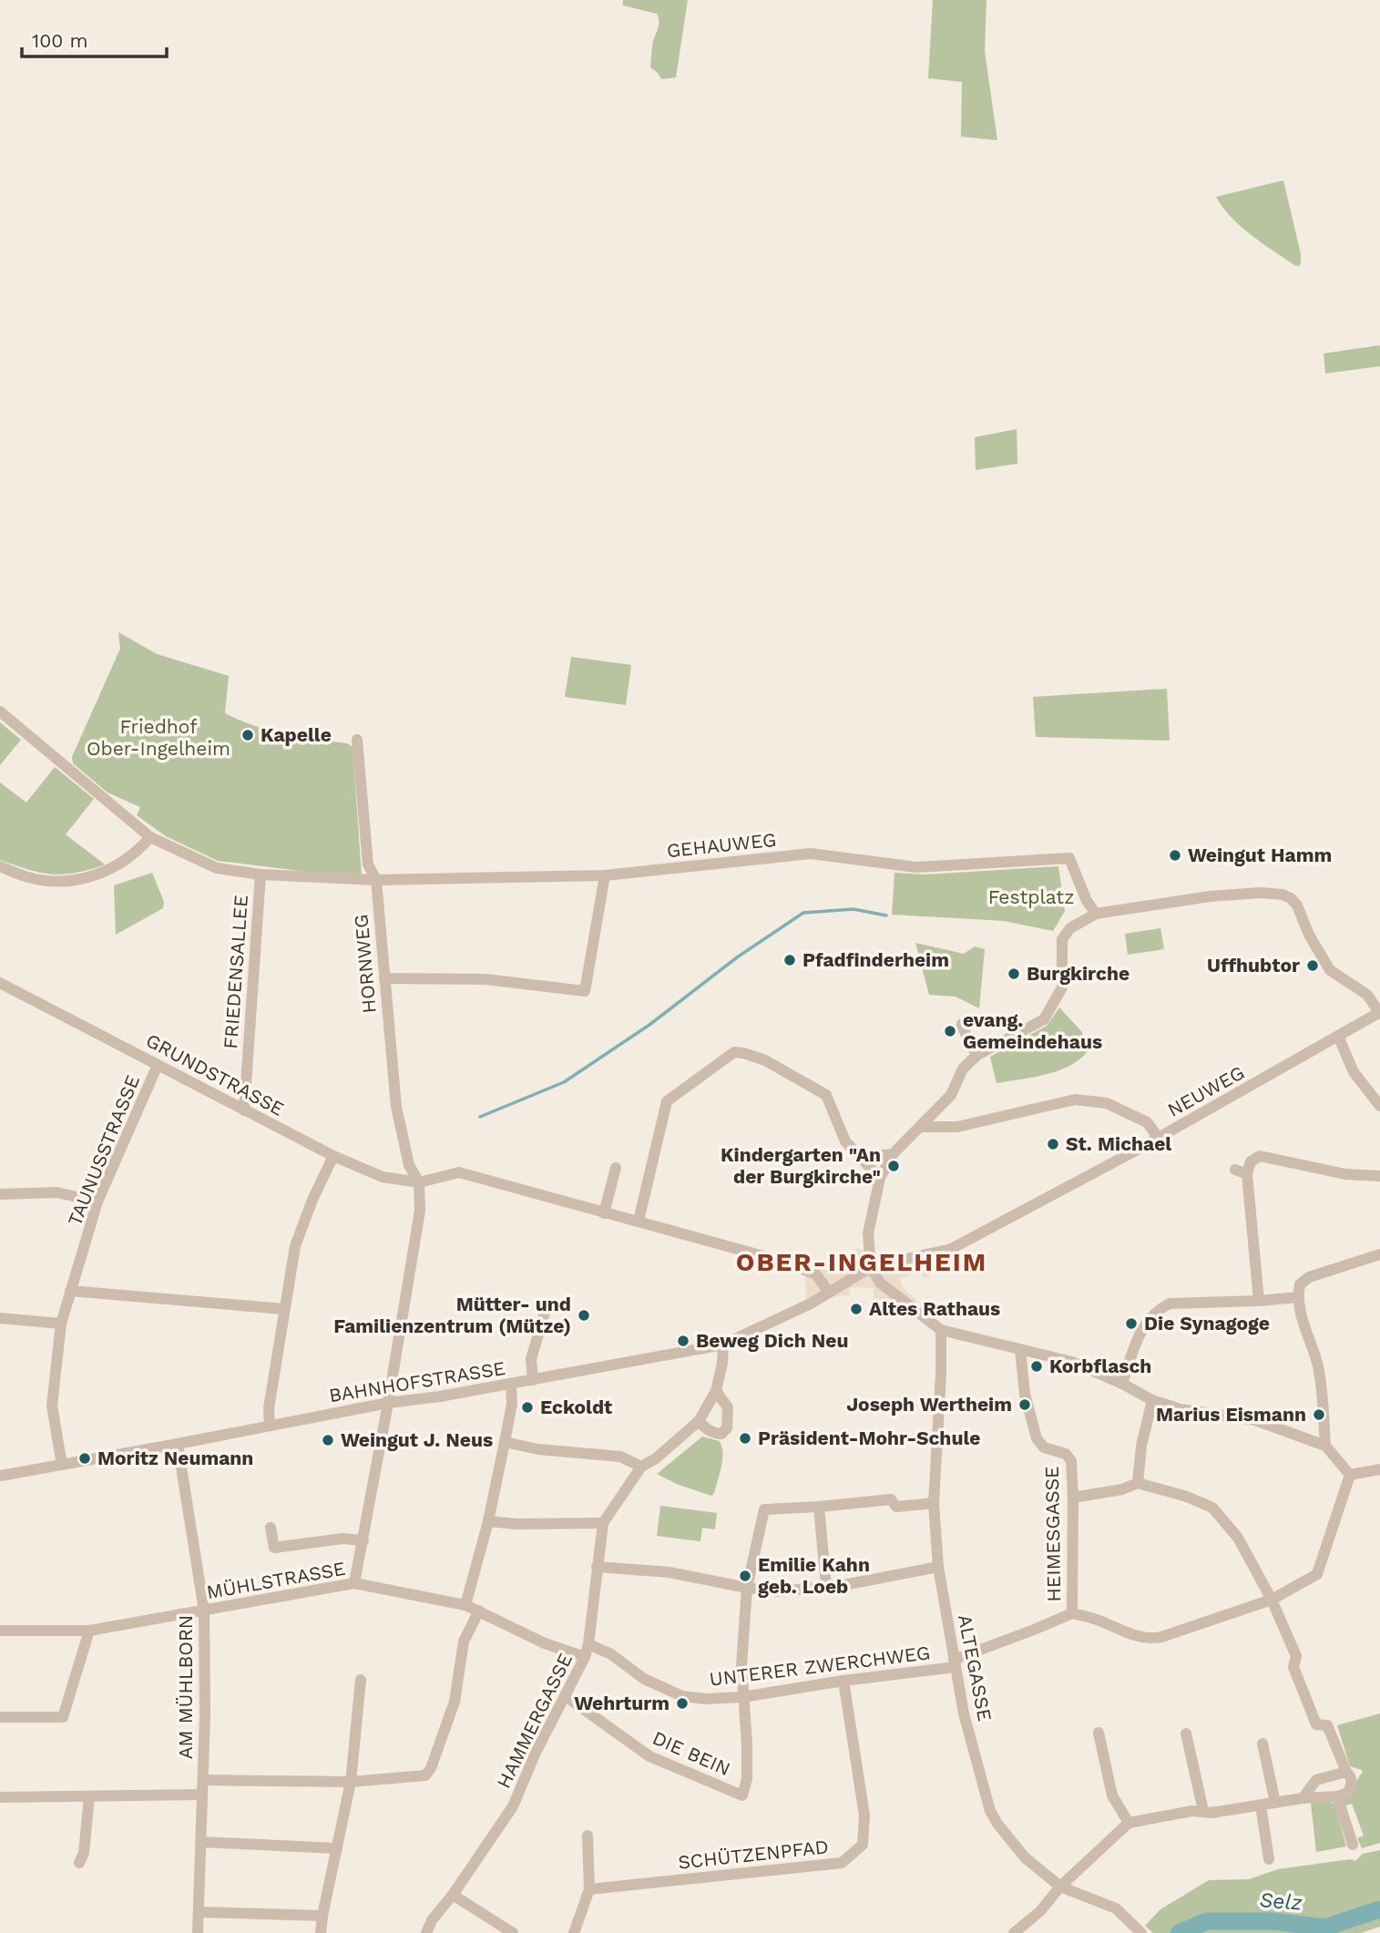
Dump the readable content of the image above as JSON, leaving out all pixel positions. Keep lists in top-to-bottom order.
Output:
{
  "streets": {
    "street": [
      "GEHAUWEG",
      "HORNWEG",
      "FRIEDENSALLEE",
      "GRUNDSTRASSE",
      "NEUWEG",
      "TAUNUSSTRASSE",
      "BAHNHOFSTRASSE",
      "HEIMESGASSE",
      "MÜHLSTRASSE",
      "UNTERER ZWERCHWEG",
      "ALTEGASSE",
      "AM MÜHLBORN",
      "HAMMERGASSE",
      "DIE BEIN",
      "SCHÜTZENPFAD"
    ]
  },
  "crossings": [
    ["GEHAUWEG", "HORNWEG"],
    ["GEHAUWEG", "FRIEDENSALLEE"],
    ["HORNWEG", "GRUNDSTRASSE"],
    ["FRIEDENSALLEE", "GRUNDSTRASSE"],
    ["GRUNDSTRASSE", "TAUNUSSTRASSE"],
    ["NEUWEG", "BAHNHOFSTRASSE"],
    ["TAUNUSSTRASSE", "BAHNHOFSTRASSE"],
    ["BAHNHOFSTRASSE", "AM MÜHLBORN"],
    ["BAHNHOFSTRASSE", "HAMMERGASSE"],
    ["HEIMESGASSE", "UNTERER ZWERCHWEG"],
    ["HEIMESGASSE", "ALTEGASSE"],
    ["MÜHLSTRASSE", "AM MÜHLBORN"],
    ["MÜHLSTRASSE", "HAMMERGASSE"],
    ["UNTERER ZWERCHWEG", "ALTEGASSE"],
    ["UNTERER ZWERCHWEG", "HAMMERGASSE"],
    ["UNTERER ZWERCHWEG", "DIE BEIN"],
    ["UNTERER ZWERCHWEG", "SCHÜTZENPFAD"],
    ["HAMMERGASSE", "DIE BEIN"]
  ],
  "districts": ["OBER-INGELHEIM"],
  "water": ["Selz"],
  "parks": ["Friedhof Ober-Ingelheim", "Festplatz"],
  "places": [
    "Kapelle",
    "Weingut Hamm",
    "Pfadfinderheim",
    "Uffhubtor",
    "Burgkirche",
    "evang. Gemeindehaus",
    "St. Michael",
    "Kindergarten \"An der Burgkirche\"",
    "Altes Rathaus",
    "Mütter- und Familienzentrum (Mütze)",
    "Die Synagoge",
    "Beweg Dich Neu",
    "Korbflasch",
    "Joseph Wertheim",
    "Eckoldt",
    "Marius Eismann",
    "Präsident-Mohr-Schule",
    "Weingut J. Neus",
    "Moritz Neumann",
    "Emilie Kahn geb. Loeb",
    "Wehrturm"
  ],
  "scale_bar": "100 m"
}
